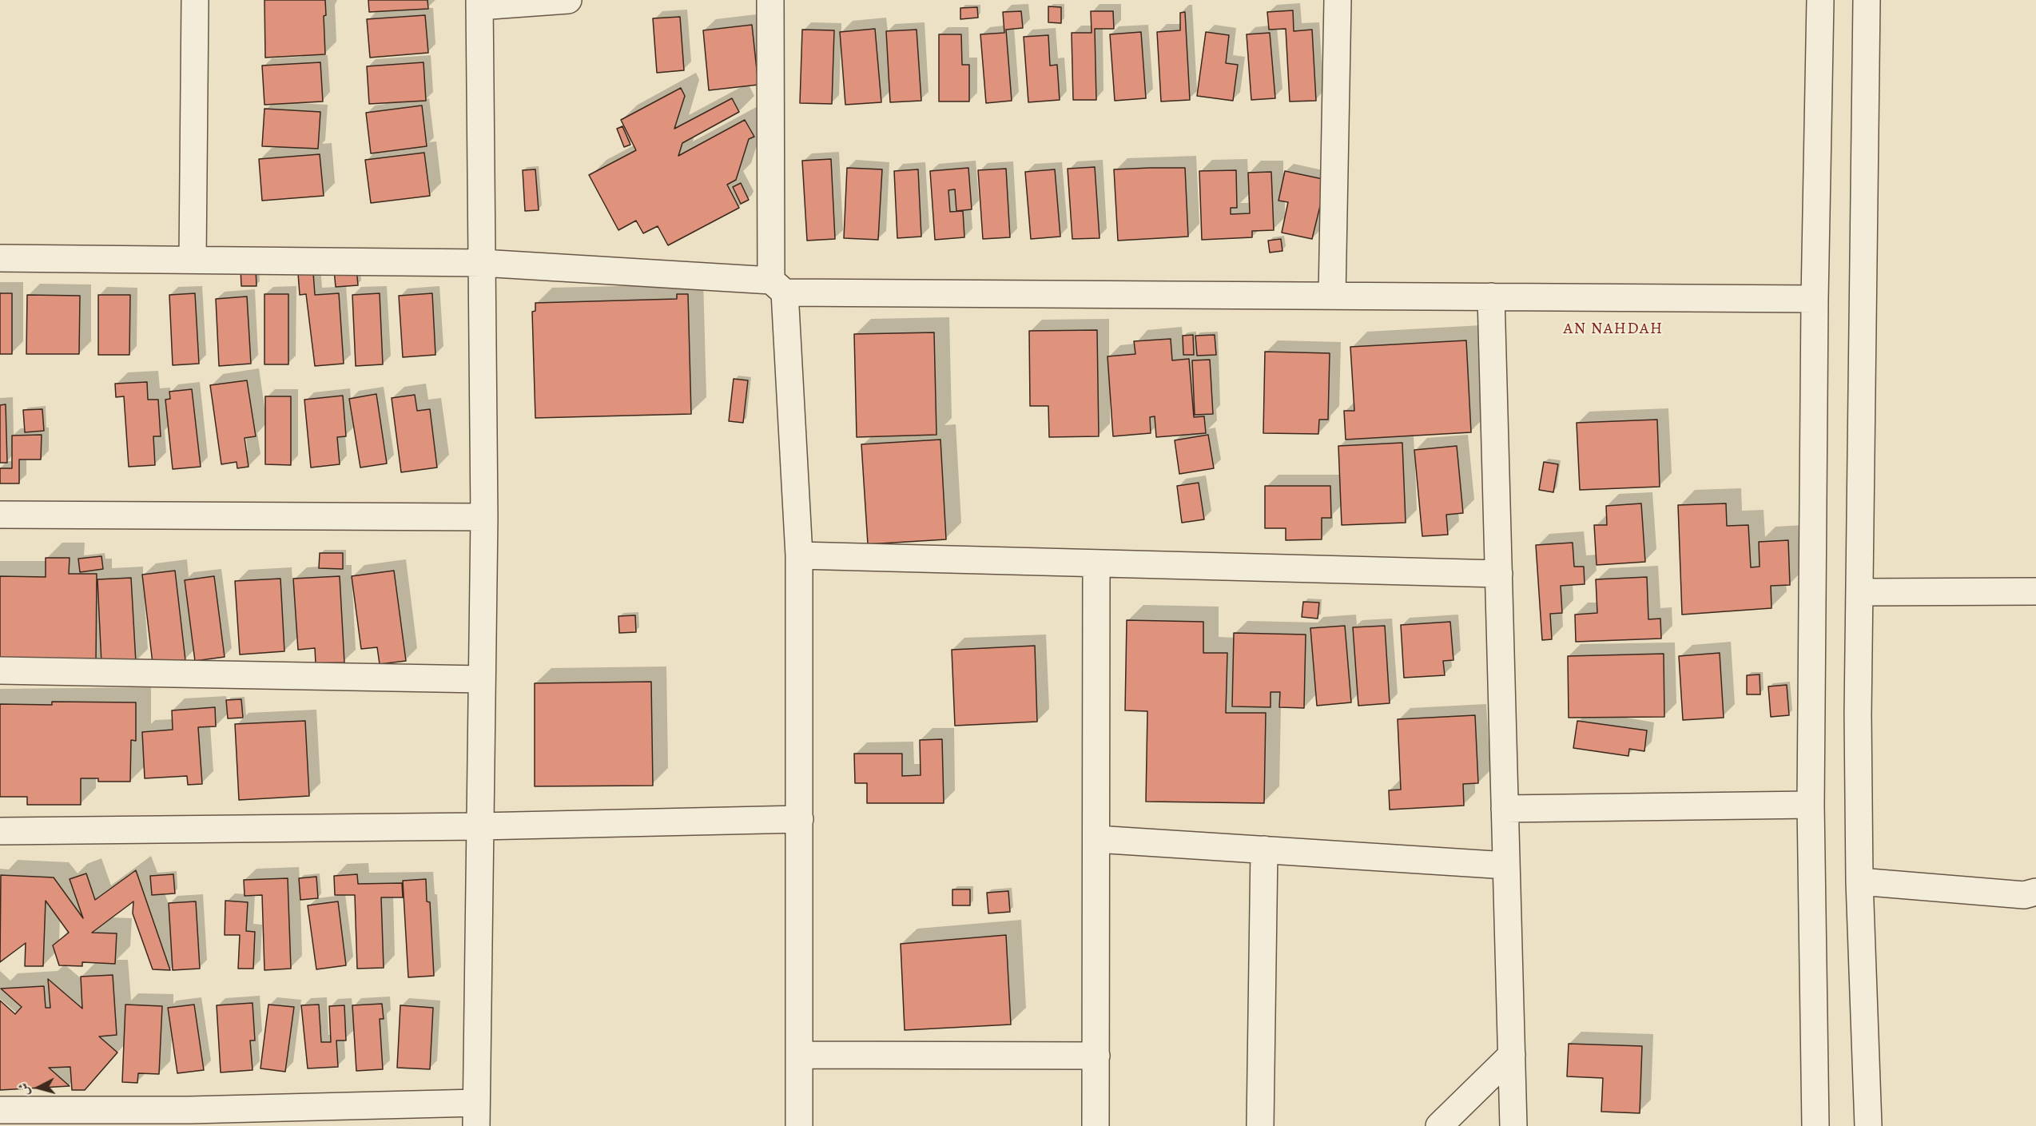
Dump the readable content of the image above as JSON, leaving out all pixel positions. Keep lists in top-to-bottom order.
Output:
{
  "districts": ["AN NAHDAH"],
  "north": "left"
}
